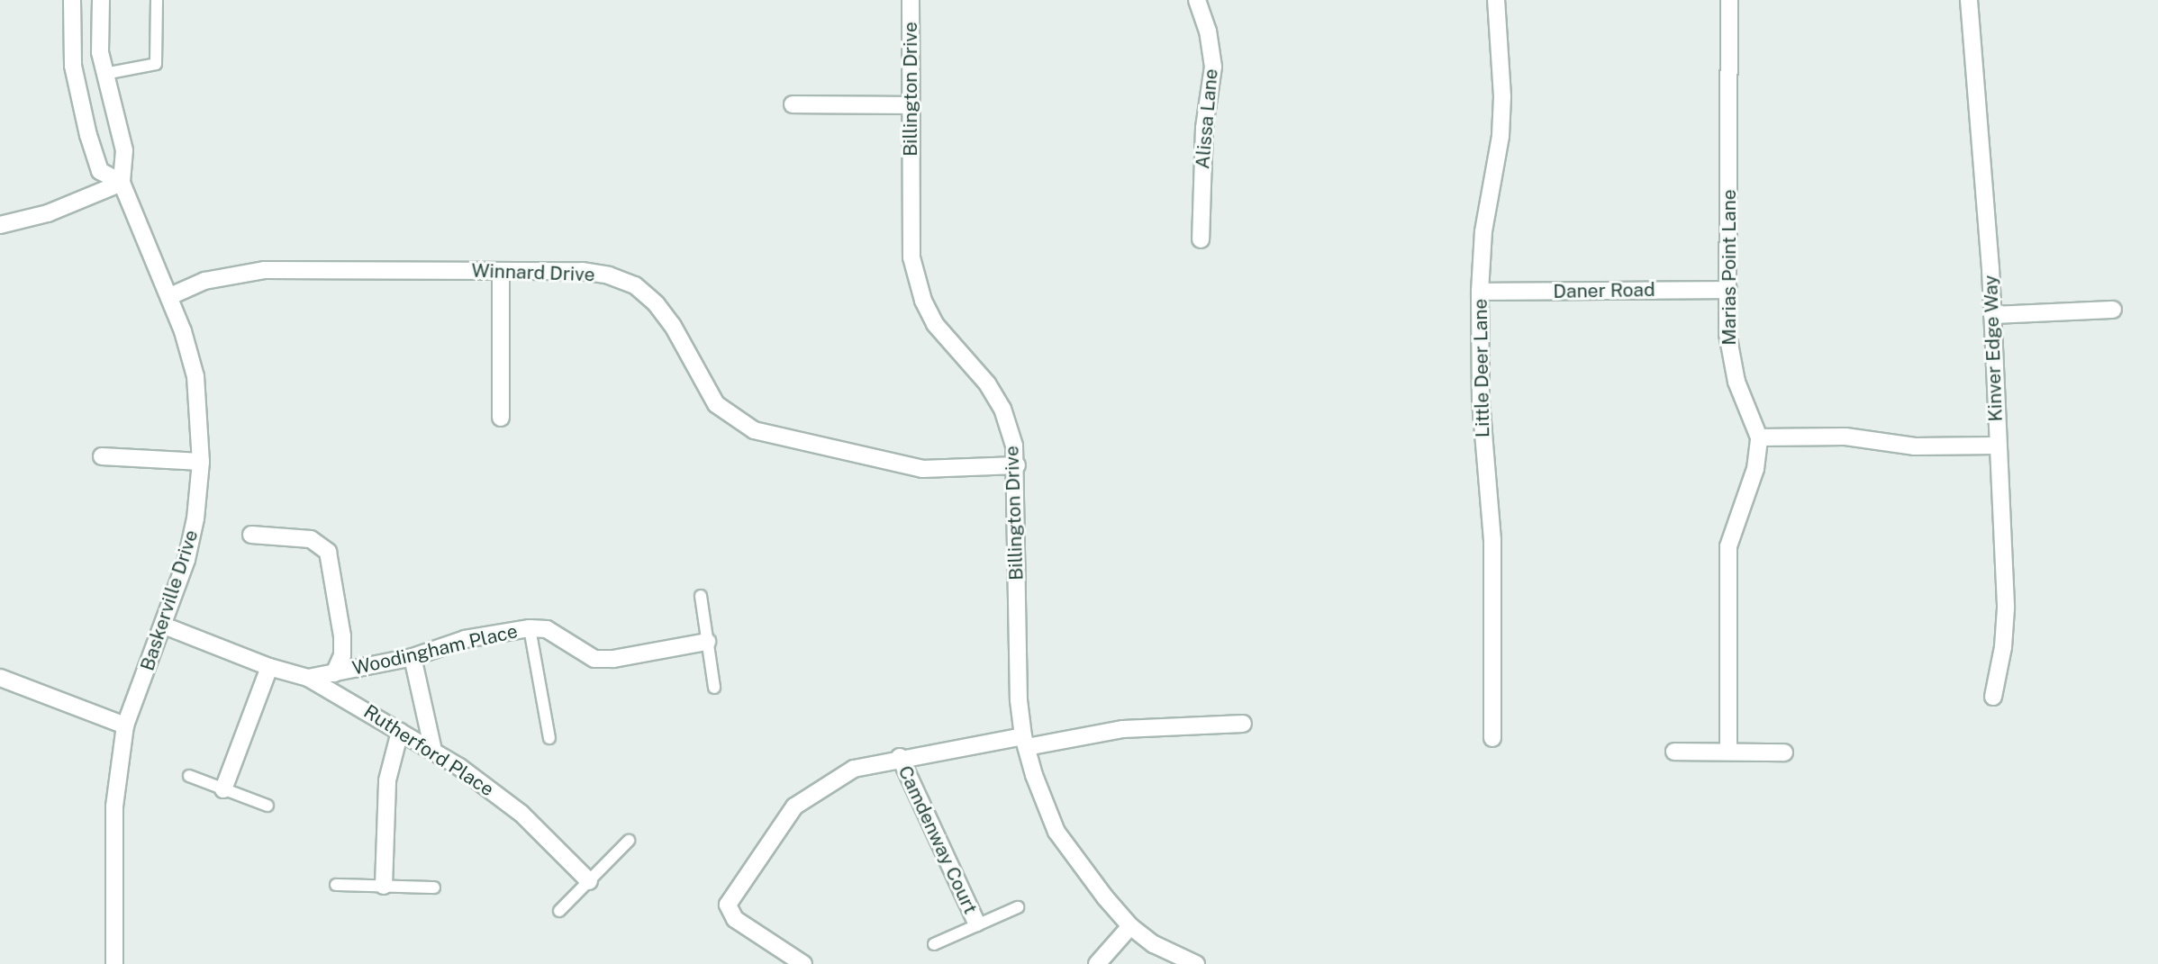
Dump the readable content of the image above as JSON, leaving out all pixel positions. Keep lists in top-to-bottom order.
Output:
{
  "streets": {
    "street": [
      "Billington Drive",
      "Alissa Lane",
      "Marias Point Lane",
      "Winnard Drive",
      "Daner Road",
      "Kinver Edge Way",
      "Little Deer Lane",
      "Baskerville Drive",
      "Woodingham Place",
      "Rutherford Place",
      "Camdenway Court"
    ]
  },
  "crossings": [
    ["Billington Drive", "Winnard Drive"],
    ["Billington Drive", "Camdenway Court"],
    ["Marias Point Lane", "Daner Road"],
    ["Winnard Drive", "Baskerville Drive"],
    ["Daner Road", "Little Deer Lane"],
    ["Baskerville Drive", "Woodingham Place"],
    ["Woodingham Place", "Rutherford Place"]
  ]
}
